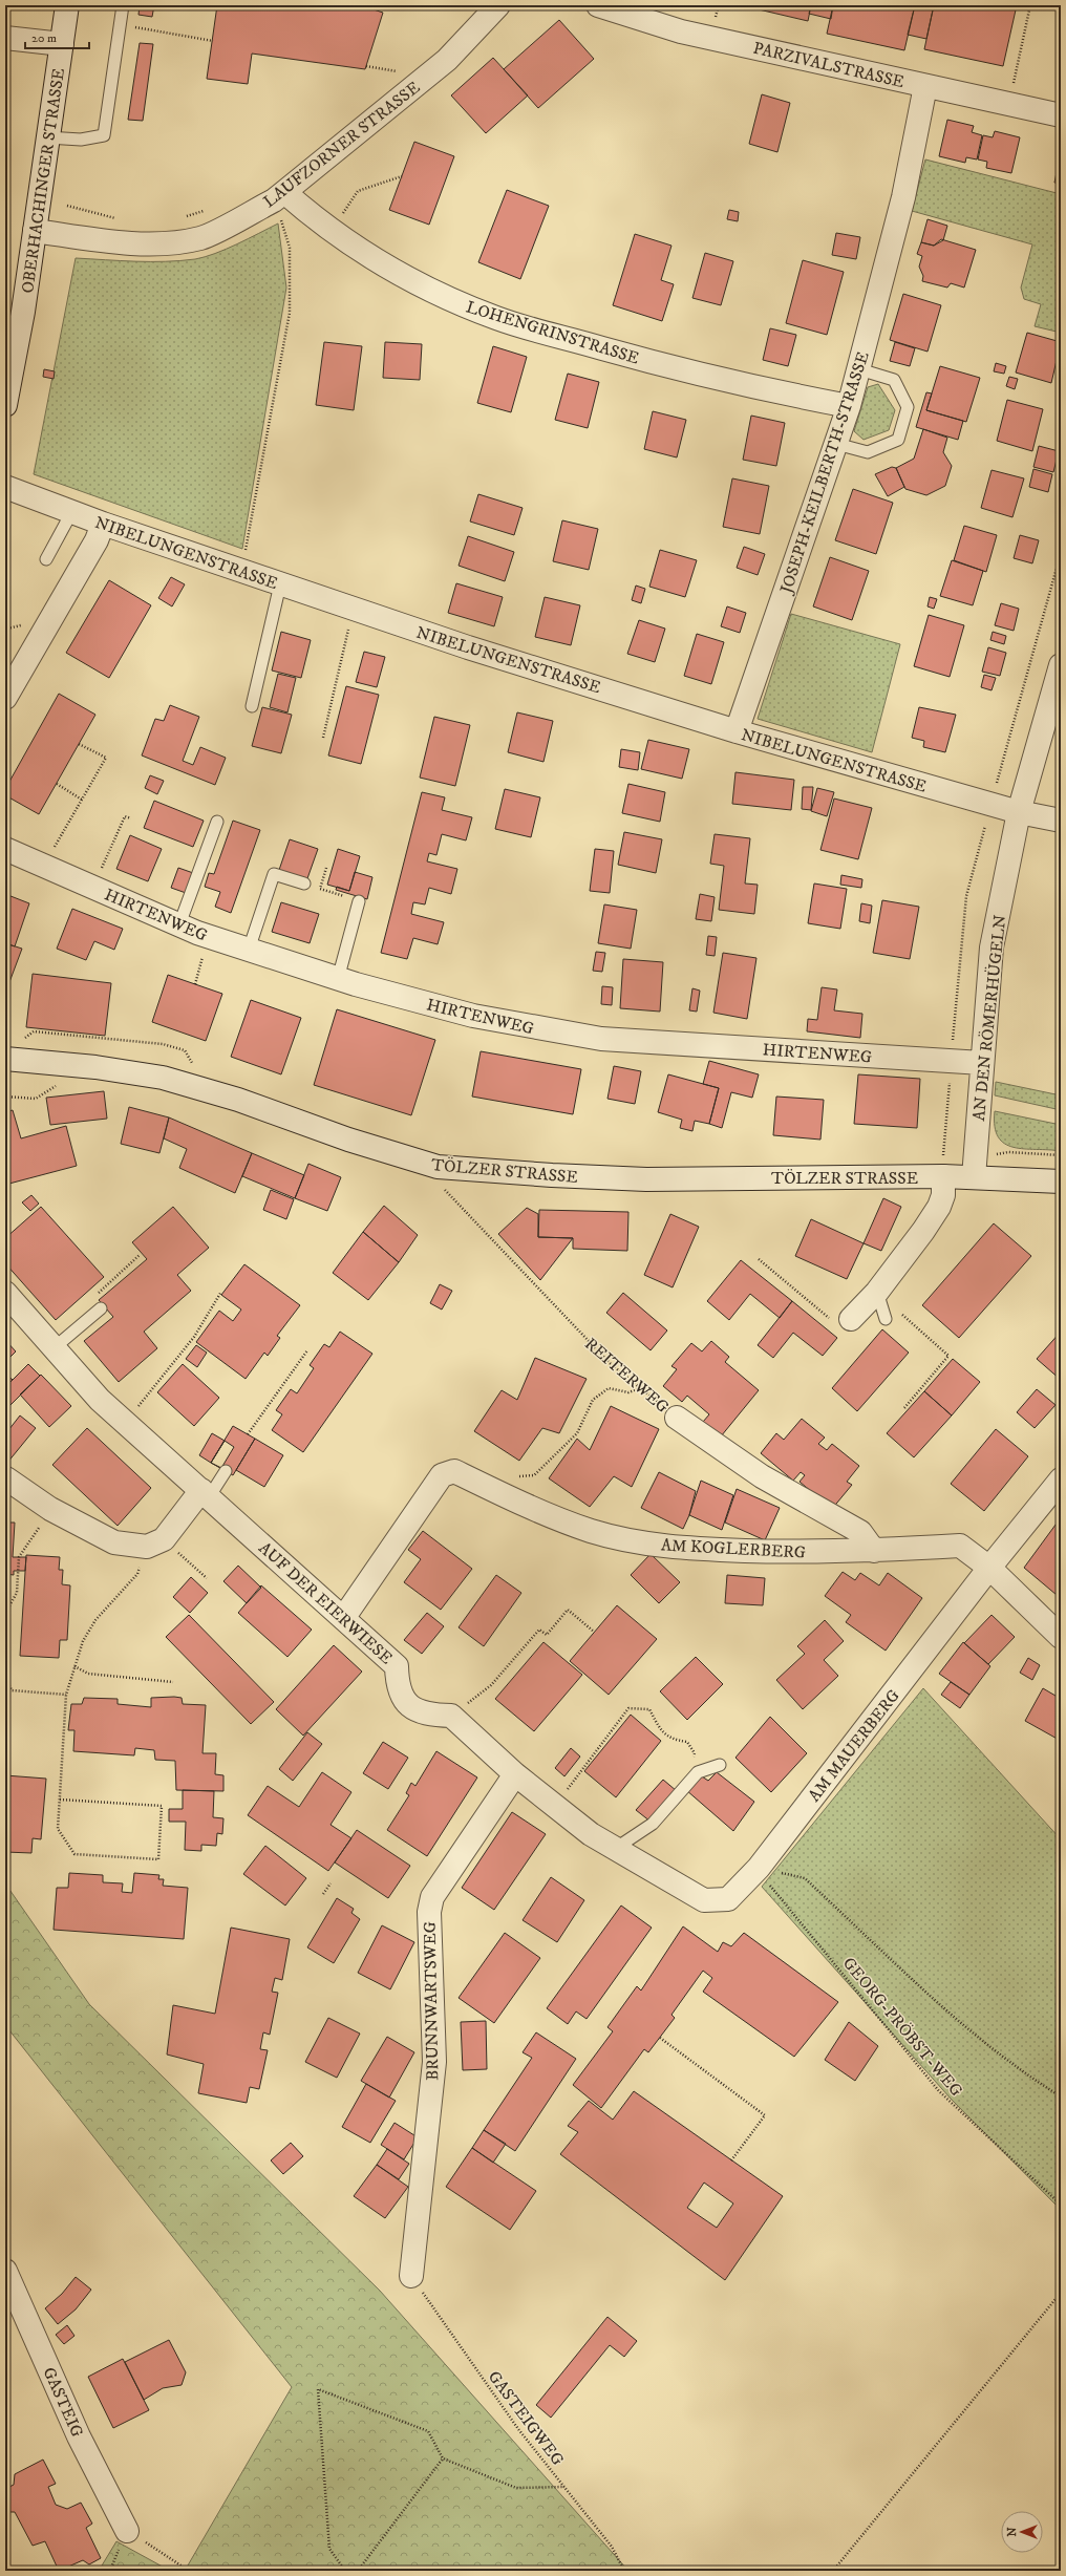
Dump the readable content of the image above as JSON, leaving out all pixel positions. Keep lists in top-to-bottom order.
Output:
{
  "streets": {
    "street": [
      "PARZIVALSTRASSE",
      "LAUFZORNER STRASSE",
      "OBERHACHINGER STRASSE",
      "LOHENGRINSTRASSE",
      "JOSEPH-KEILBERTH-STRASSE",
      "NIBELUNGENSTRASSE",
      "HIRTENWEG",
      "AN DEN RÖMERHÜGELN",
      "TÖLZER STRASSE",
      "REITERWEG",
      "AM KOGLERBERG",
      "AUF DER EIERWIESE",
      "AM MAUERBERG",
      "BRUNNWARTSWEG",
      "GASTEIG"
    ],
    "path": ["GEORG-PRÖBST-WEG", "GASTEIGWEG"]
  },
  "crossings": [
    ["PARZIVALSTRASSE", "JOSEPH-KEILBERTH-STRASSE"],
    ["LAUFZORNER STRASSE", "OBERHACHINGER STRASSE"],
    ["LAUFZORNER STRASSE", "LOHENGRINSTRASSE"],
    ["LOHENGRINSTRASSE", "JOSEPH-KEILBERTH-STRASSE"],
    ["JOSEPH-KEILBERTH-STRASSE", "NIBELUNGENSTRASSE"],
    ["NIBELUNGENSTRASSE", "AN DEN RÖMERHÜGELN"],
    ["HIRTENWEG", "AN DEN RÖMERHÜGELN"],
    ["AN DEN RÖMERHÜGELN", "TÖLZER STRASSE"],
    ["TÖLZER STRASSE", "REITERWEG"],
    ["REITERWEG", "AM KOGLERBERG"],
    ["AM KOGLERBERG", "AUF DER EIERWIESE"],
    ["AM KOGLERBERG", "AM MAUERBERG"],
    ["AM MAUERBERG", "GEORG-PRÖBST-WEG"],
    ["BRUNNWARTSWEG", "GASTEIGWEG"]
  ],
  "scale_bar": "20 m",
  "north": "left"
}
